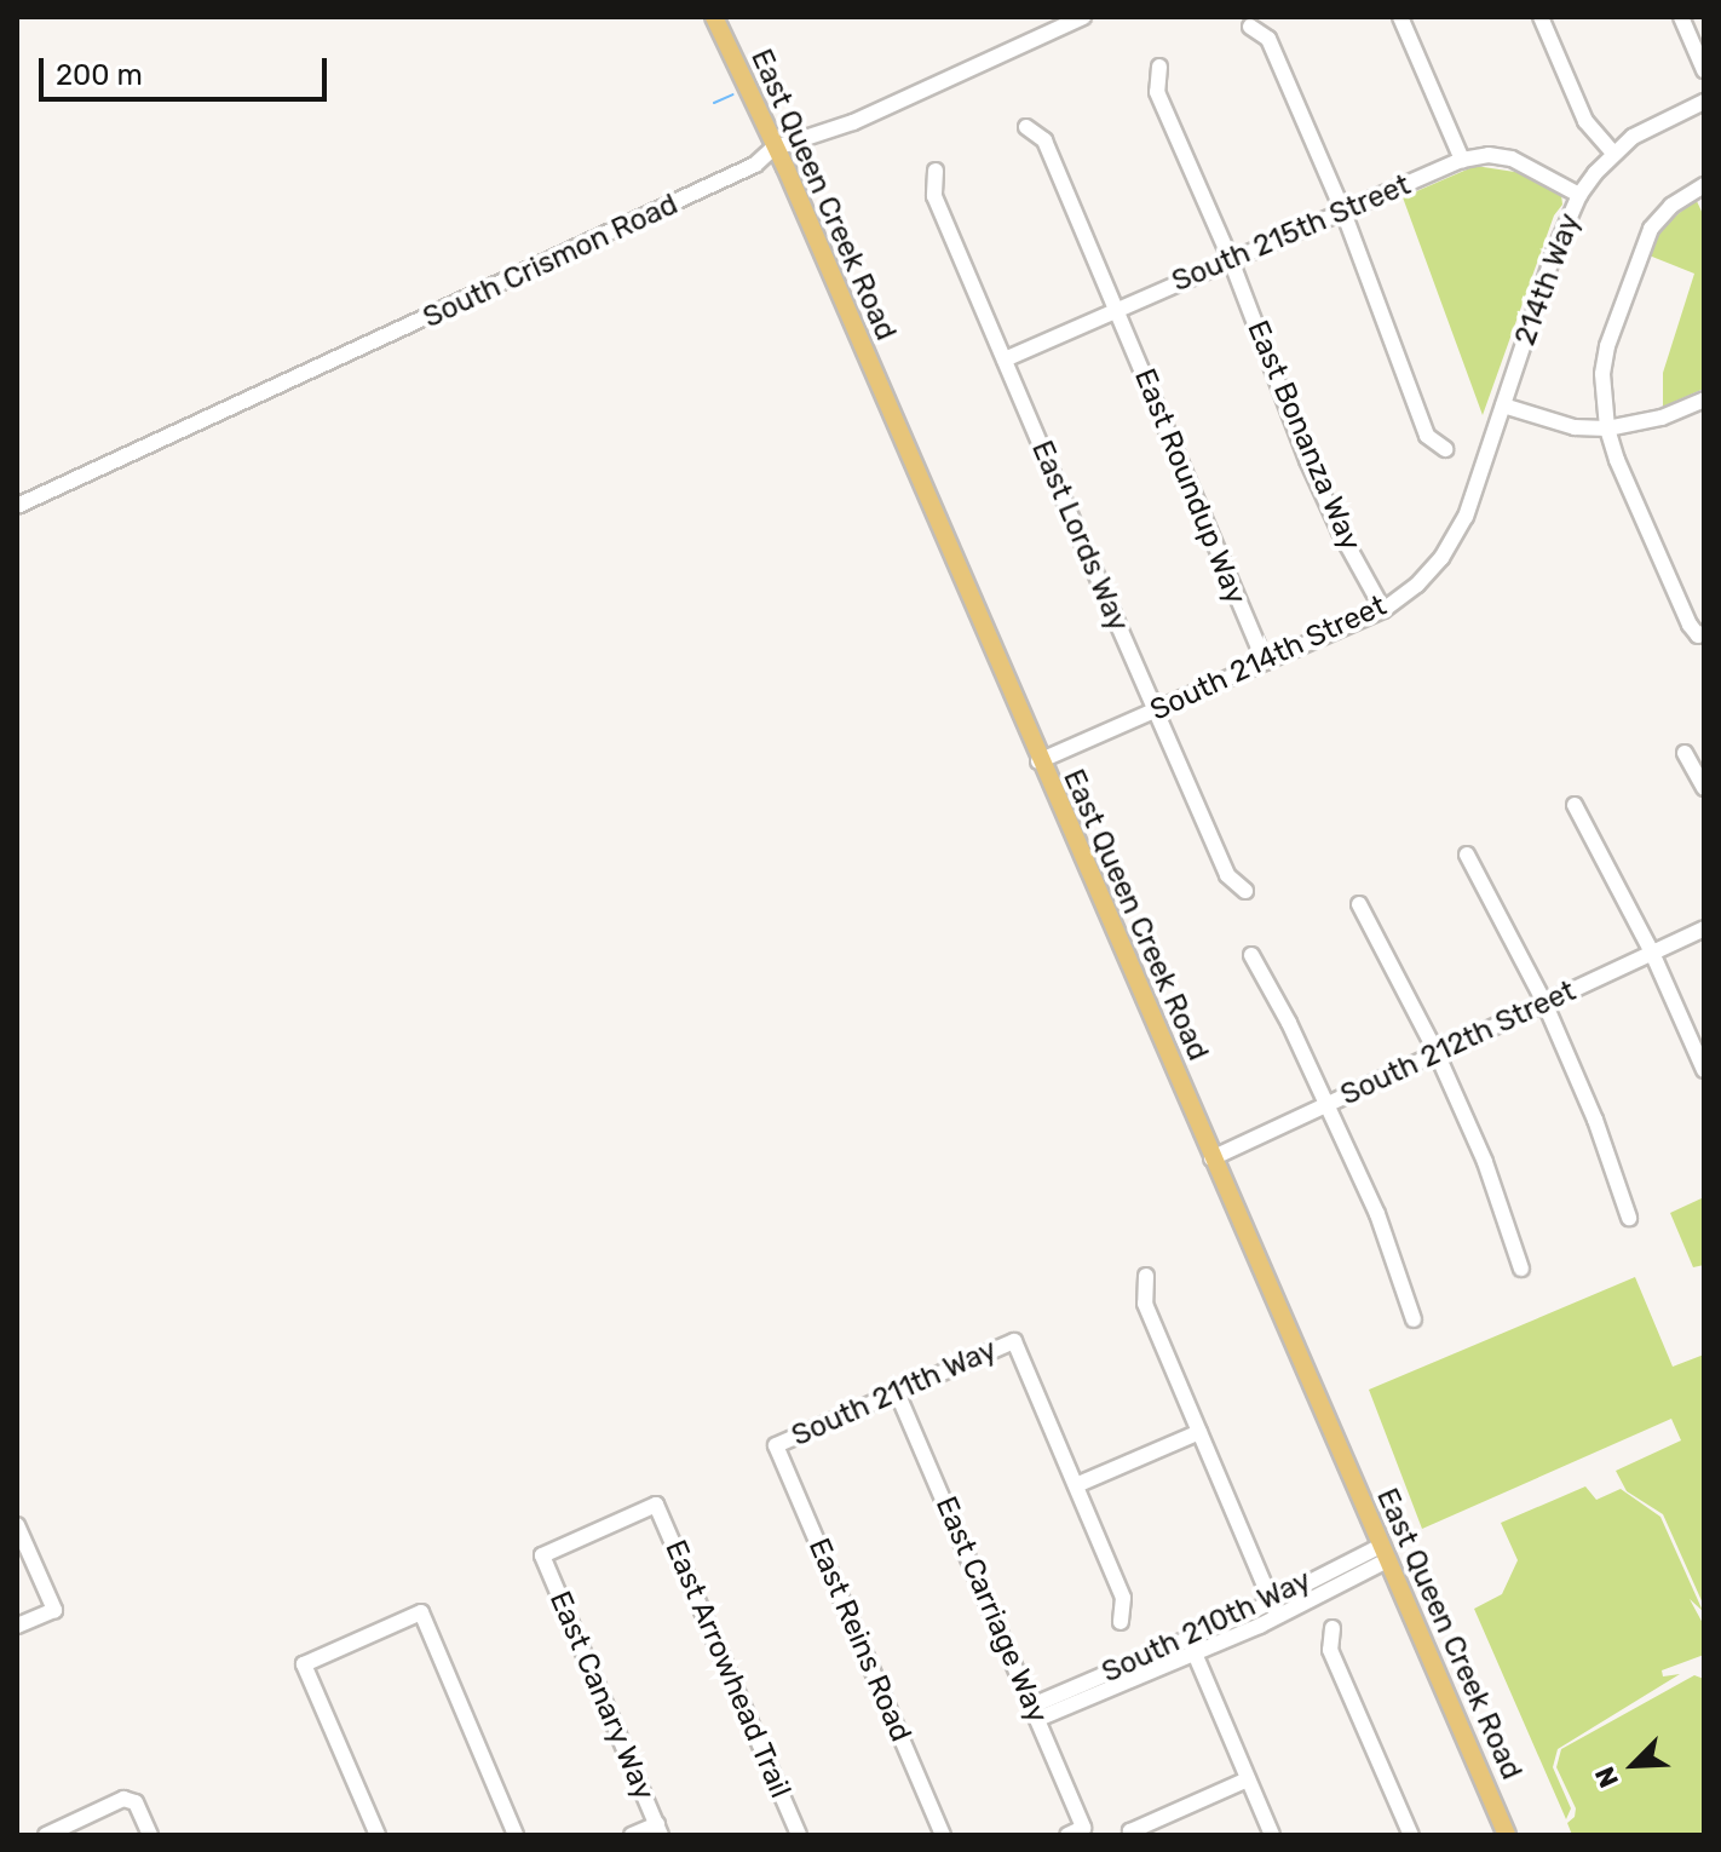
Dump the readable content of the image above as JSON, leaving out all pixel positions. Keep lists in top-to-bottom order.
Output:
{
  "streets": {
    "main road": ["East Queen Creek Road"],
    "street": [
      "South 215th Street",
      "South Crismon Road",
      "214th Way",
      "East Bonanza Way",
      "East Roundup Way",
      "East Lords Way",
      "South 214th Street",
      "South 212th Street",
      "South 211th Way",
      "East Carriage Way",
      "South 210th Way",
      "East Reins Road",
      "East Arrowhead Trail",
      "East Canary Way"
    ]
  },
  "crossings": [
    ["East Queen Creek Road", "South Crismon Road"],
    ["East Queen Creek Road", "South 214th Street"],
    ["East Queen Creek Road", "South 212th Street"],
    ["East Queen Creek Road", "South 210th Way"],
    ["South 215th Street", "214th Way"],
    ["South 215th Street", "East Bonanza Way"],
    ["South 215th Street", "East Roundup Way"],
    ["South 215th Street", "East Lords Way"],
    ["214th Way", "South 214th Street"],
    ["East Bonanza Way", "South 214th Street"],
    ["East Roundup Way", "South 214th Street"],
    ["East Lords Way", "South 214th Street"],
    ["South 211th Way", "East Carriage Way"],
    ["South 211th Way", "East Reins Road"],
    ["East Carriage Way", "South 210th Way"],
    ["East Arrowhead Trail", "East Canary Way"]
  ],
  "scale_bar": "200 m",
  "north": "bottom left"
}
